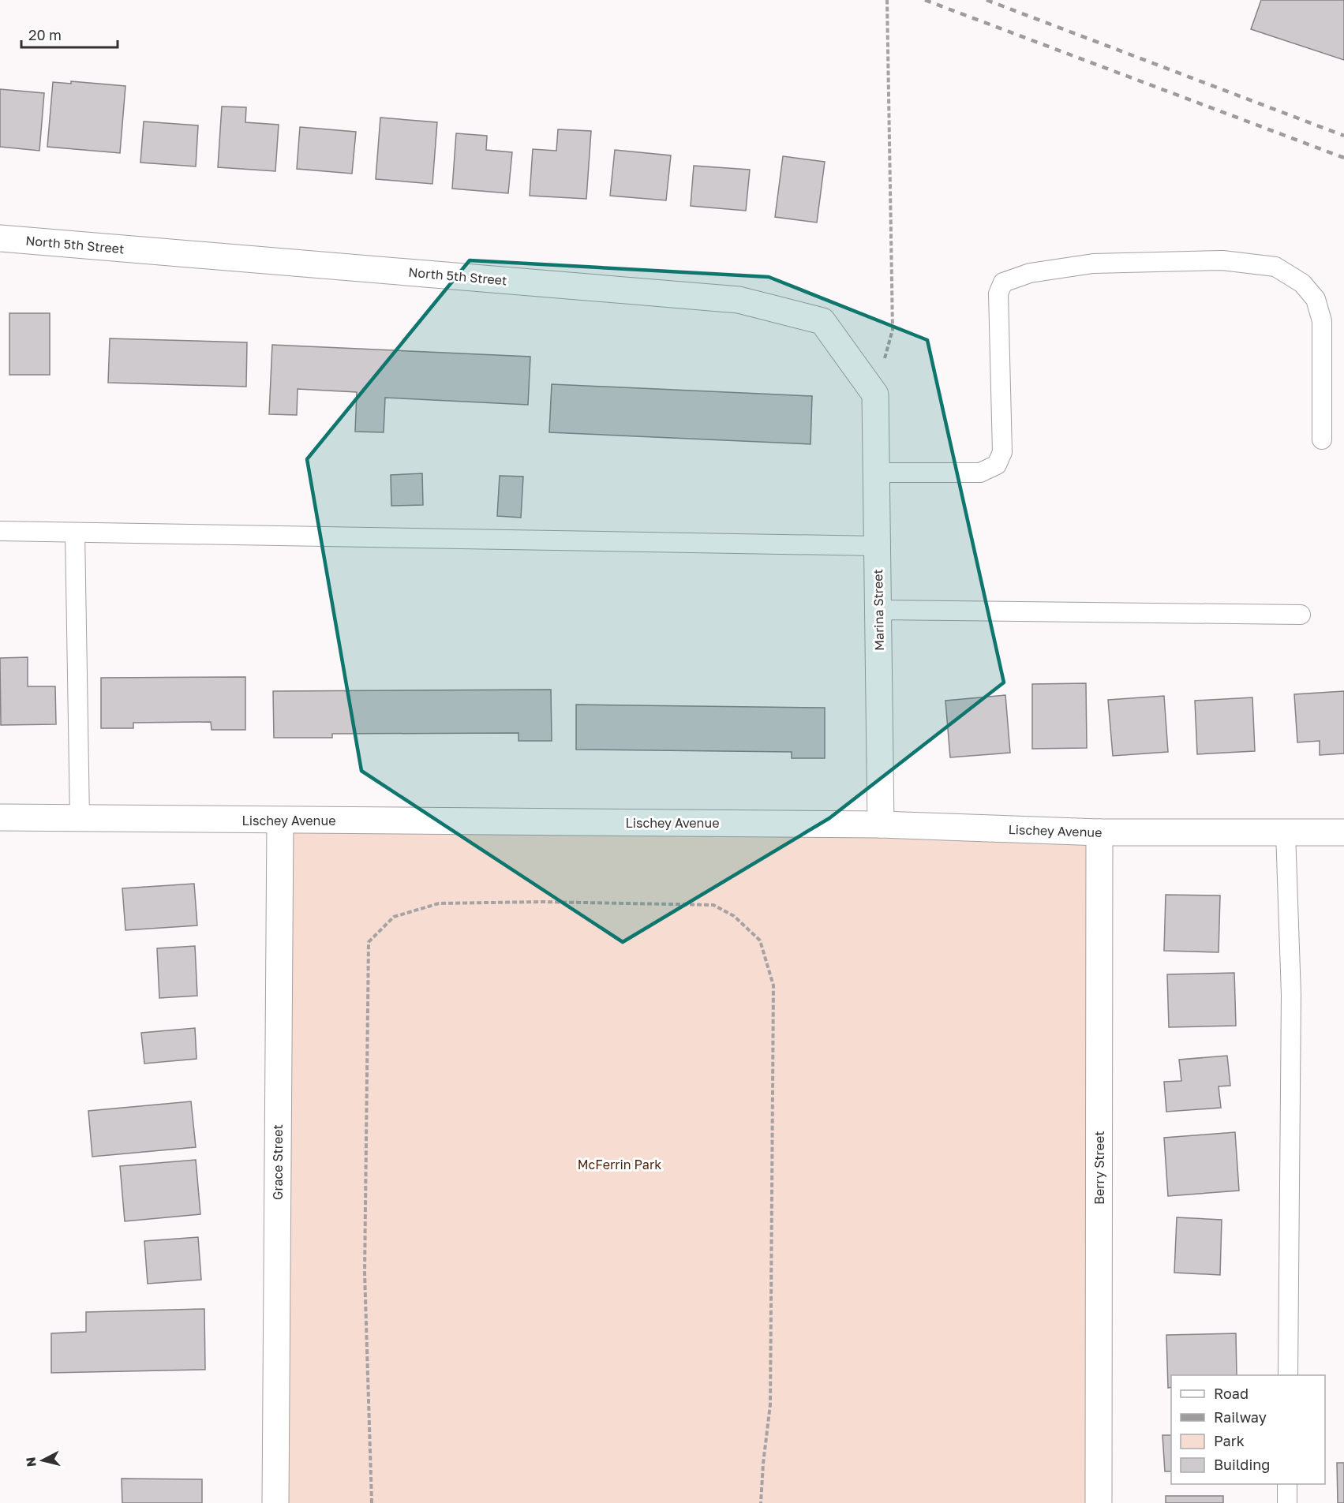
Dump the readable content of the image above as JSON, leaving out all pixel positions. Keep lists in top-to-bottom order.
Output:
{
  "streets": {
    "street": [
      "North 5th Street",
      "Marina Street",
      "Lischey Avenue",
      "Grace Street",
      "Berry Street"
    ]
  },
  "crossings": [
    ["North 5th Street", "Marina Street"],
    ["Marina Street", "Lischey Avenue"],
    ["Lischey Avenue", "Grace Street"],
    ["Lischey Avenue", "Berry Street"]
  ],
  "parks": ["McFerrin Park"],
  "legend": [
    "Road",
    "Railway",
    "Park",
    "Building"
  ],
  "scale_bar": "20 m",
  "north": "left"
}
